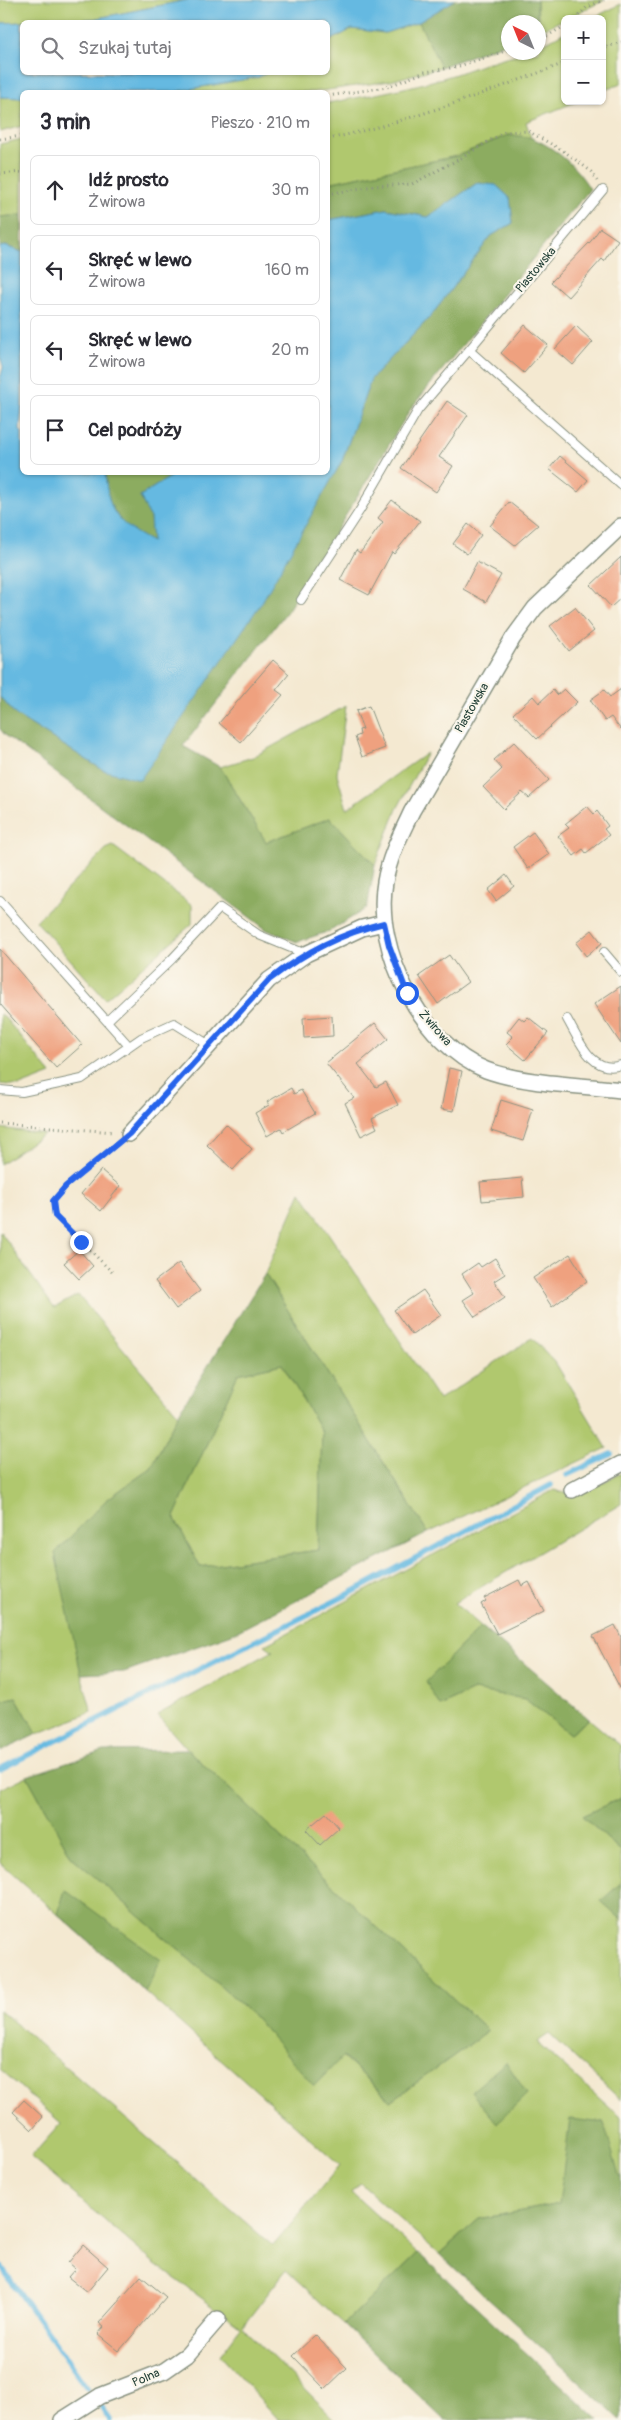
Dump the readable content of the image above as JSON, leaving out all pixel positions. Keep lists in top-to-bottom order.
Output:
{
  "streets": {
    "street": ["Piastowska", "Żwirowa", "Polna"]
  },
  "crossings": [
    ["Piastowska", "Żwirowa"]
  ],
  "north": "top left",
  "page": {
    "map_buttons": ["+", "−"],
    "search": "Szukaj tutaj",
    "heading": ["3 min", "Pieszo · 210 m"],
    "list": [
      ["Idź prosto", "Żwirowa", "30 m"],
      ["Skręć w lewo", "Żwirowa", "160 m"],
      ["Skręć w lewo", "Żwirowa", "20 m"],
      "Cel podróży"
    ]
  }
}
